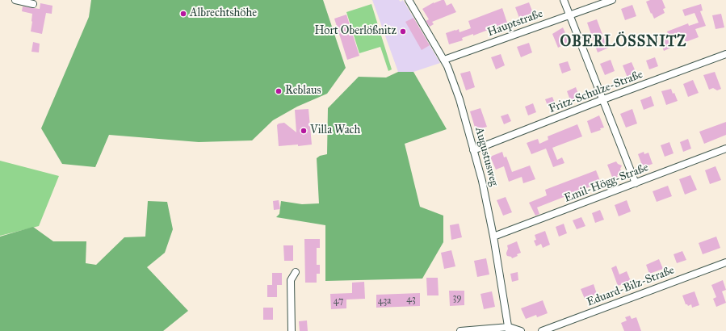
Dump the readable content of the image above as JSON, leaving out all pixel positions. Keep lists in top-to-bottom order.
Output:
{
  "streets": {
    "street": [
      "Hauptstraße",
      "Fritz-Schulze-Straße",
      "Augustusweg",
      "Emil-Högg-Straße",
      "Eduard-Bilz-Straße"
    ]
  },
  "crossings": [
    ["Hauptstraße", "Augustusweg"],
    ["Fritz-Schulze-Straße", "Augustusweg"],
    ["Augustusweg", "Emil-Högg-Straße"]
  ],
  "districts": ["OBERLÖSSNITZ"],
  "places": [
    "Albrechtshöhe",
    "Hort Oberlößnitz",
    "Reblaus",
    "Villa Wach"
  ],
  "house_numbers": [
    "39",
    "43",
    "47",
    "43a"
  ]
}
